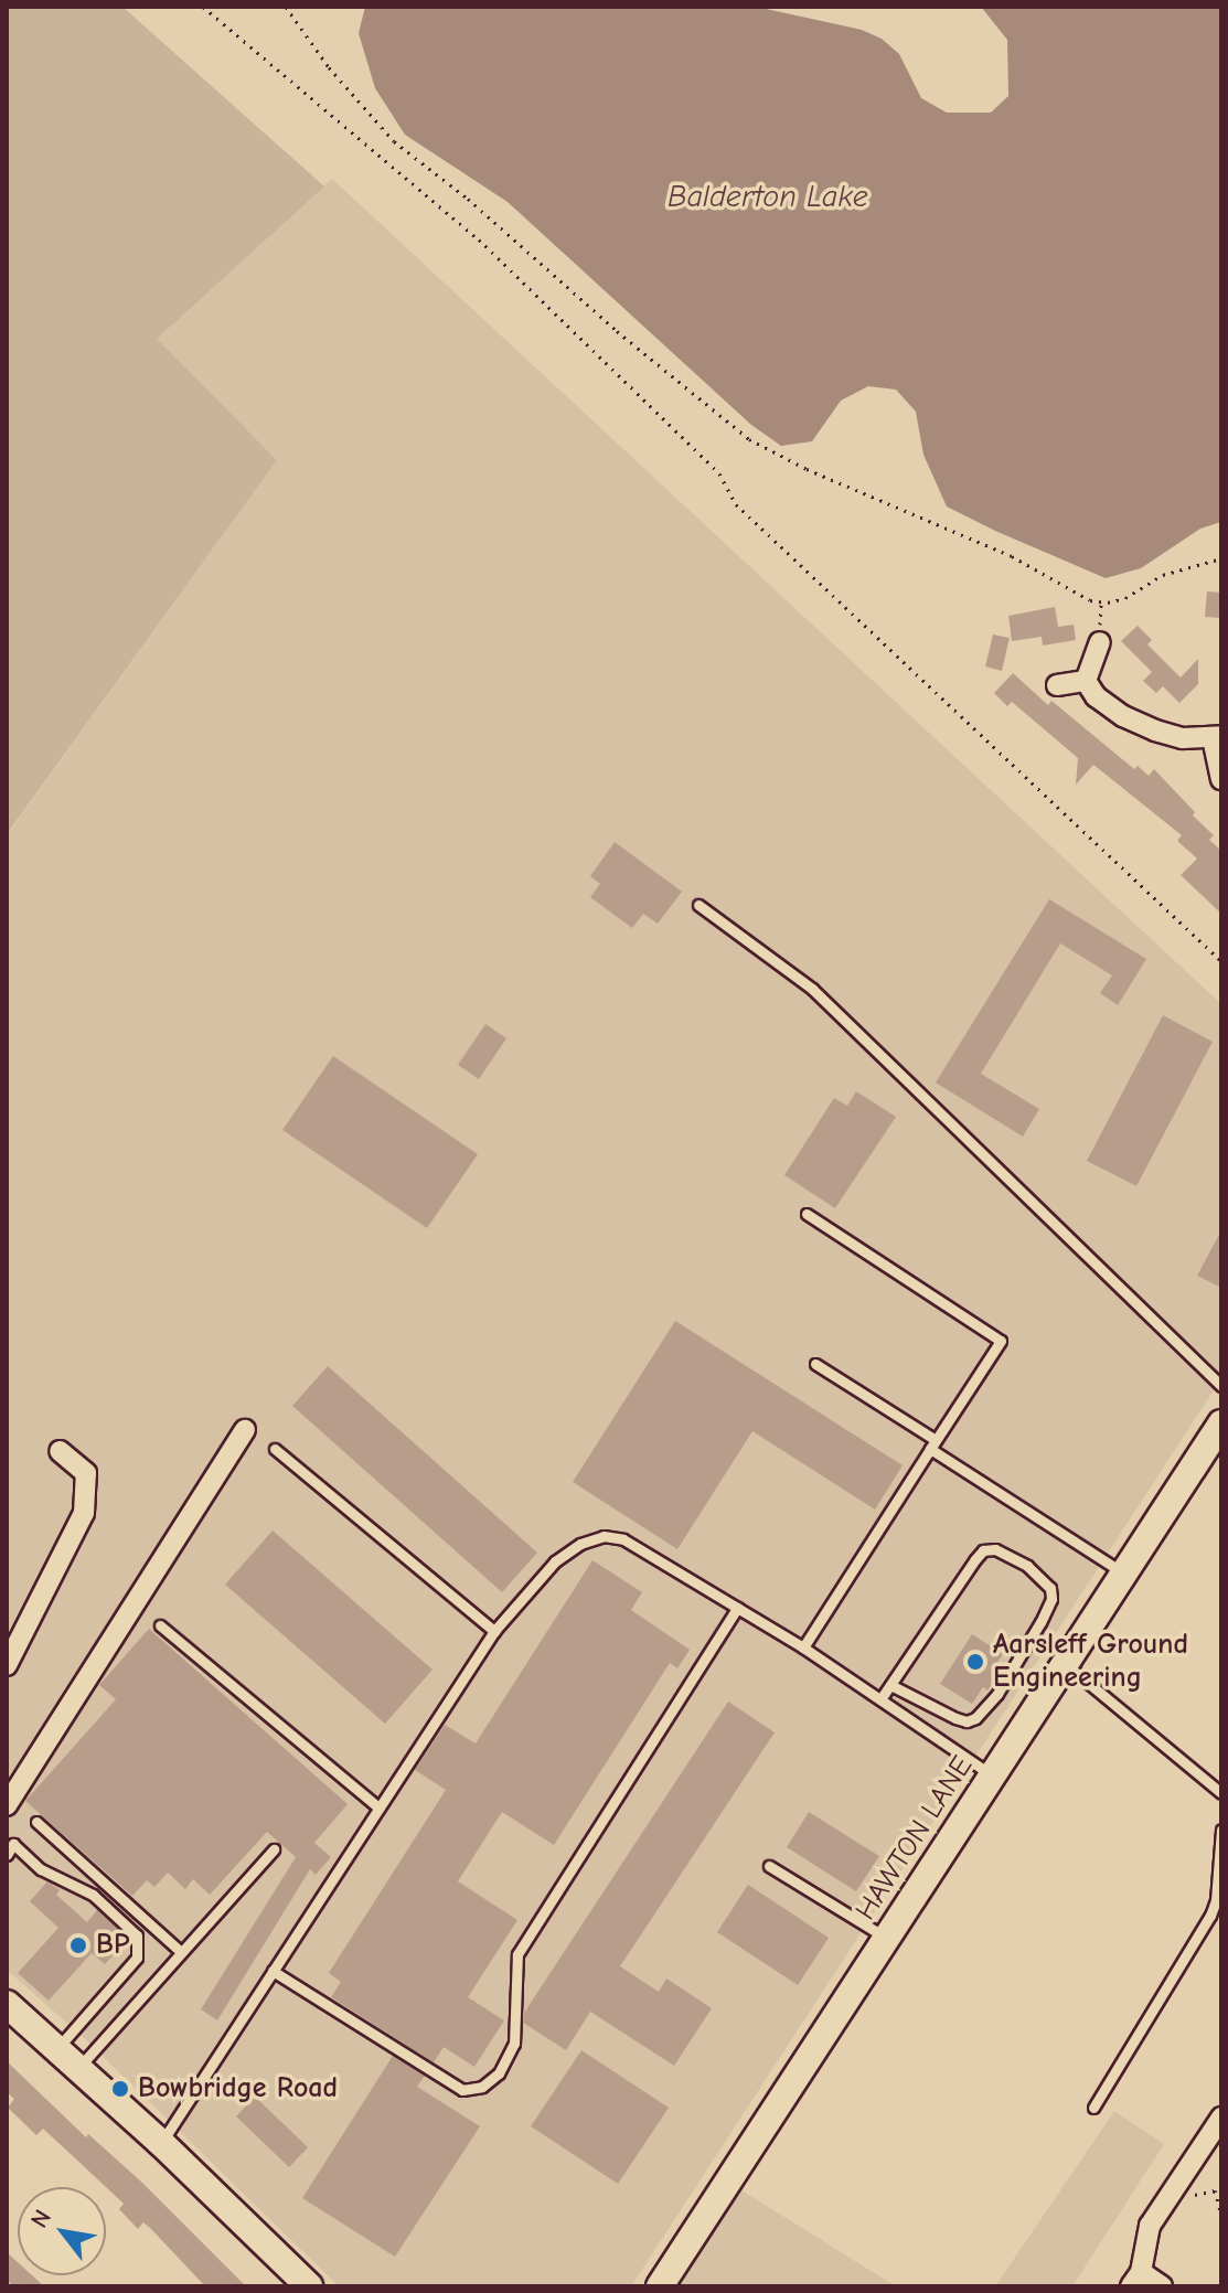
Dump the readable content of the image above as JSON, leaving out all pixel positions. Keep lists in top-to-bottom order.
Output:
{
  "streets": {
    "street": ["HAWTON LANE"]
  },
  "water": ["Balderton Lake"],
  "places": ["Aarsleff Ground Engineering", "BP", "Bowbridge Road"],
  "north": "top left"
}
